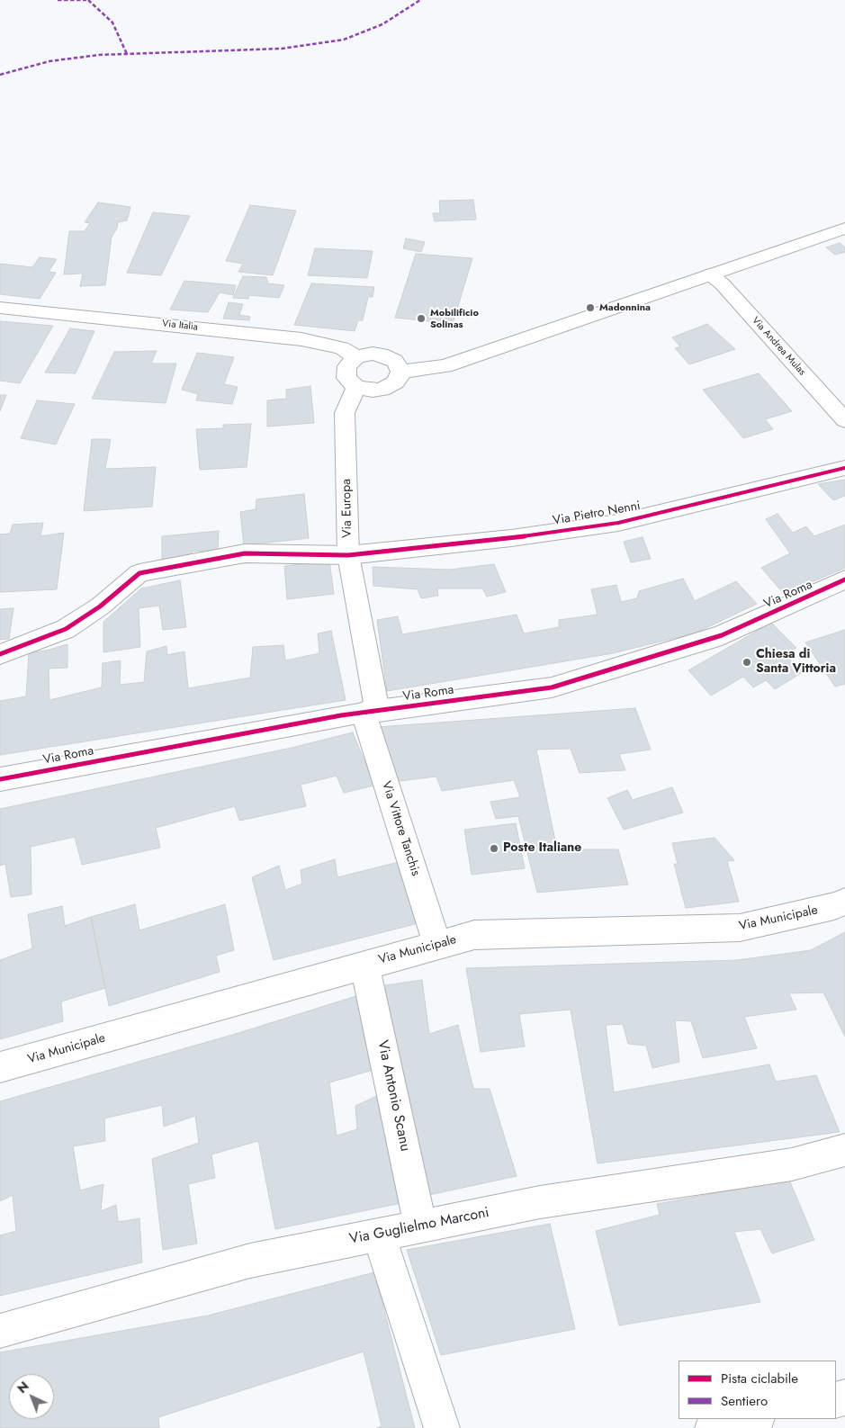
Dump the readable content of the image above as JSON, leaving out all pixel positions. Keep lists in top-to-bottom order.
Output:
{
  "streets": {
    "street": [
      "Via Italia",
      "Via Andrea Mulas",
      "Via Europa",
      "Via Pietro Nenni",
      "Via Roma",
      "Via Vittore Tanchis",
      "Via Municipale",
      "Via Antonio Scanu",
      "Via Guglielmo Marconi"
    ]
  },
  "crossings": [
    ["Via Italia", "Via Europa"],
    ["Via Europa", "Via Pietro Nenni"],
    ["Via Europa", "Via Roma"],
    ["Via Europa", "Via Vittore Tanchis"],
    ["Via Roma", "Via Vittore Tanchis"],
    ["Via Vittore Tanchis", "Via Municipale"],
    ["Via Municipale", "Via Antonio Scanu"],
    ["Via Antonio Scanu", "Via Guglielmo Marconi"]
  ],
  "places": [
    "Madonnina",
    "Mobilificio Solinas",
    "Chiesa di Santa Vittoria",
    "Poste Italiane"
  ],
  "legend": ["Pista ciclabile", "Sentiero"],
  "north": "top left"
}
